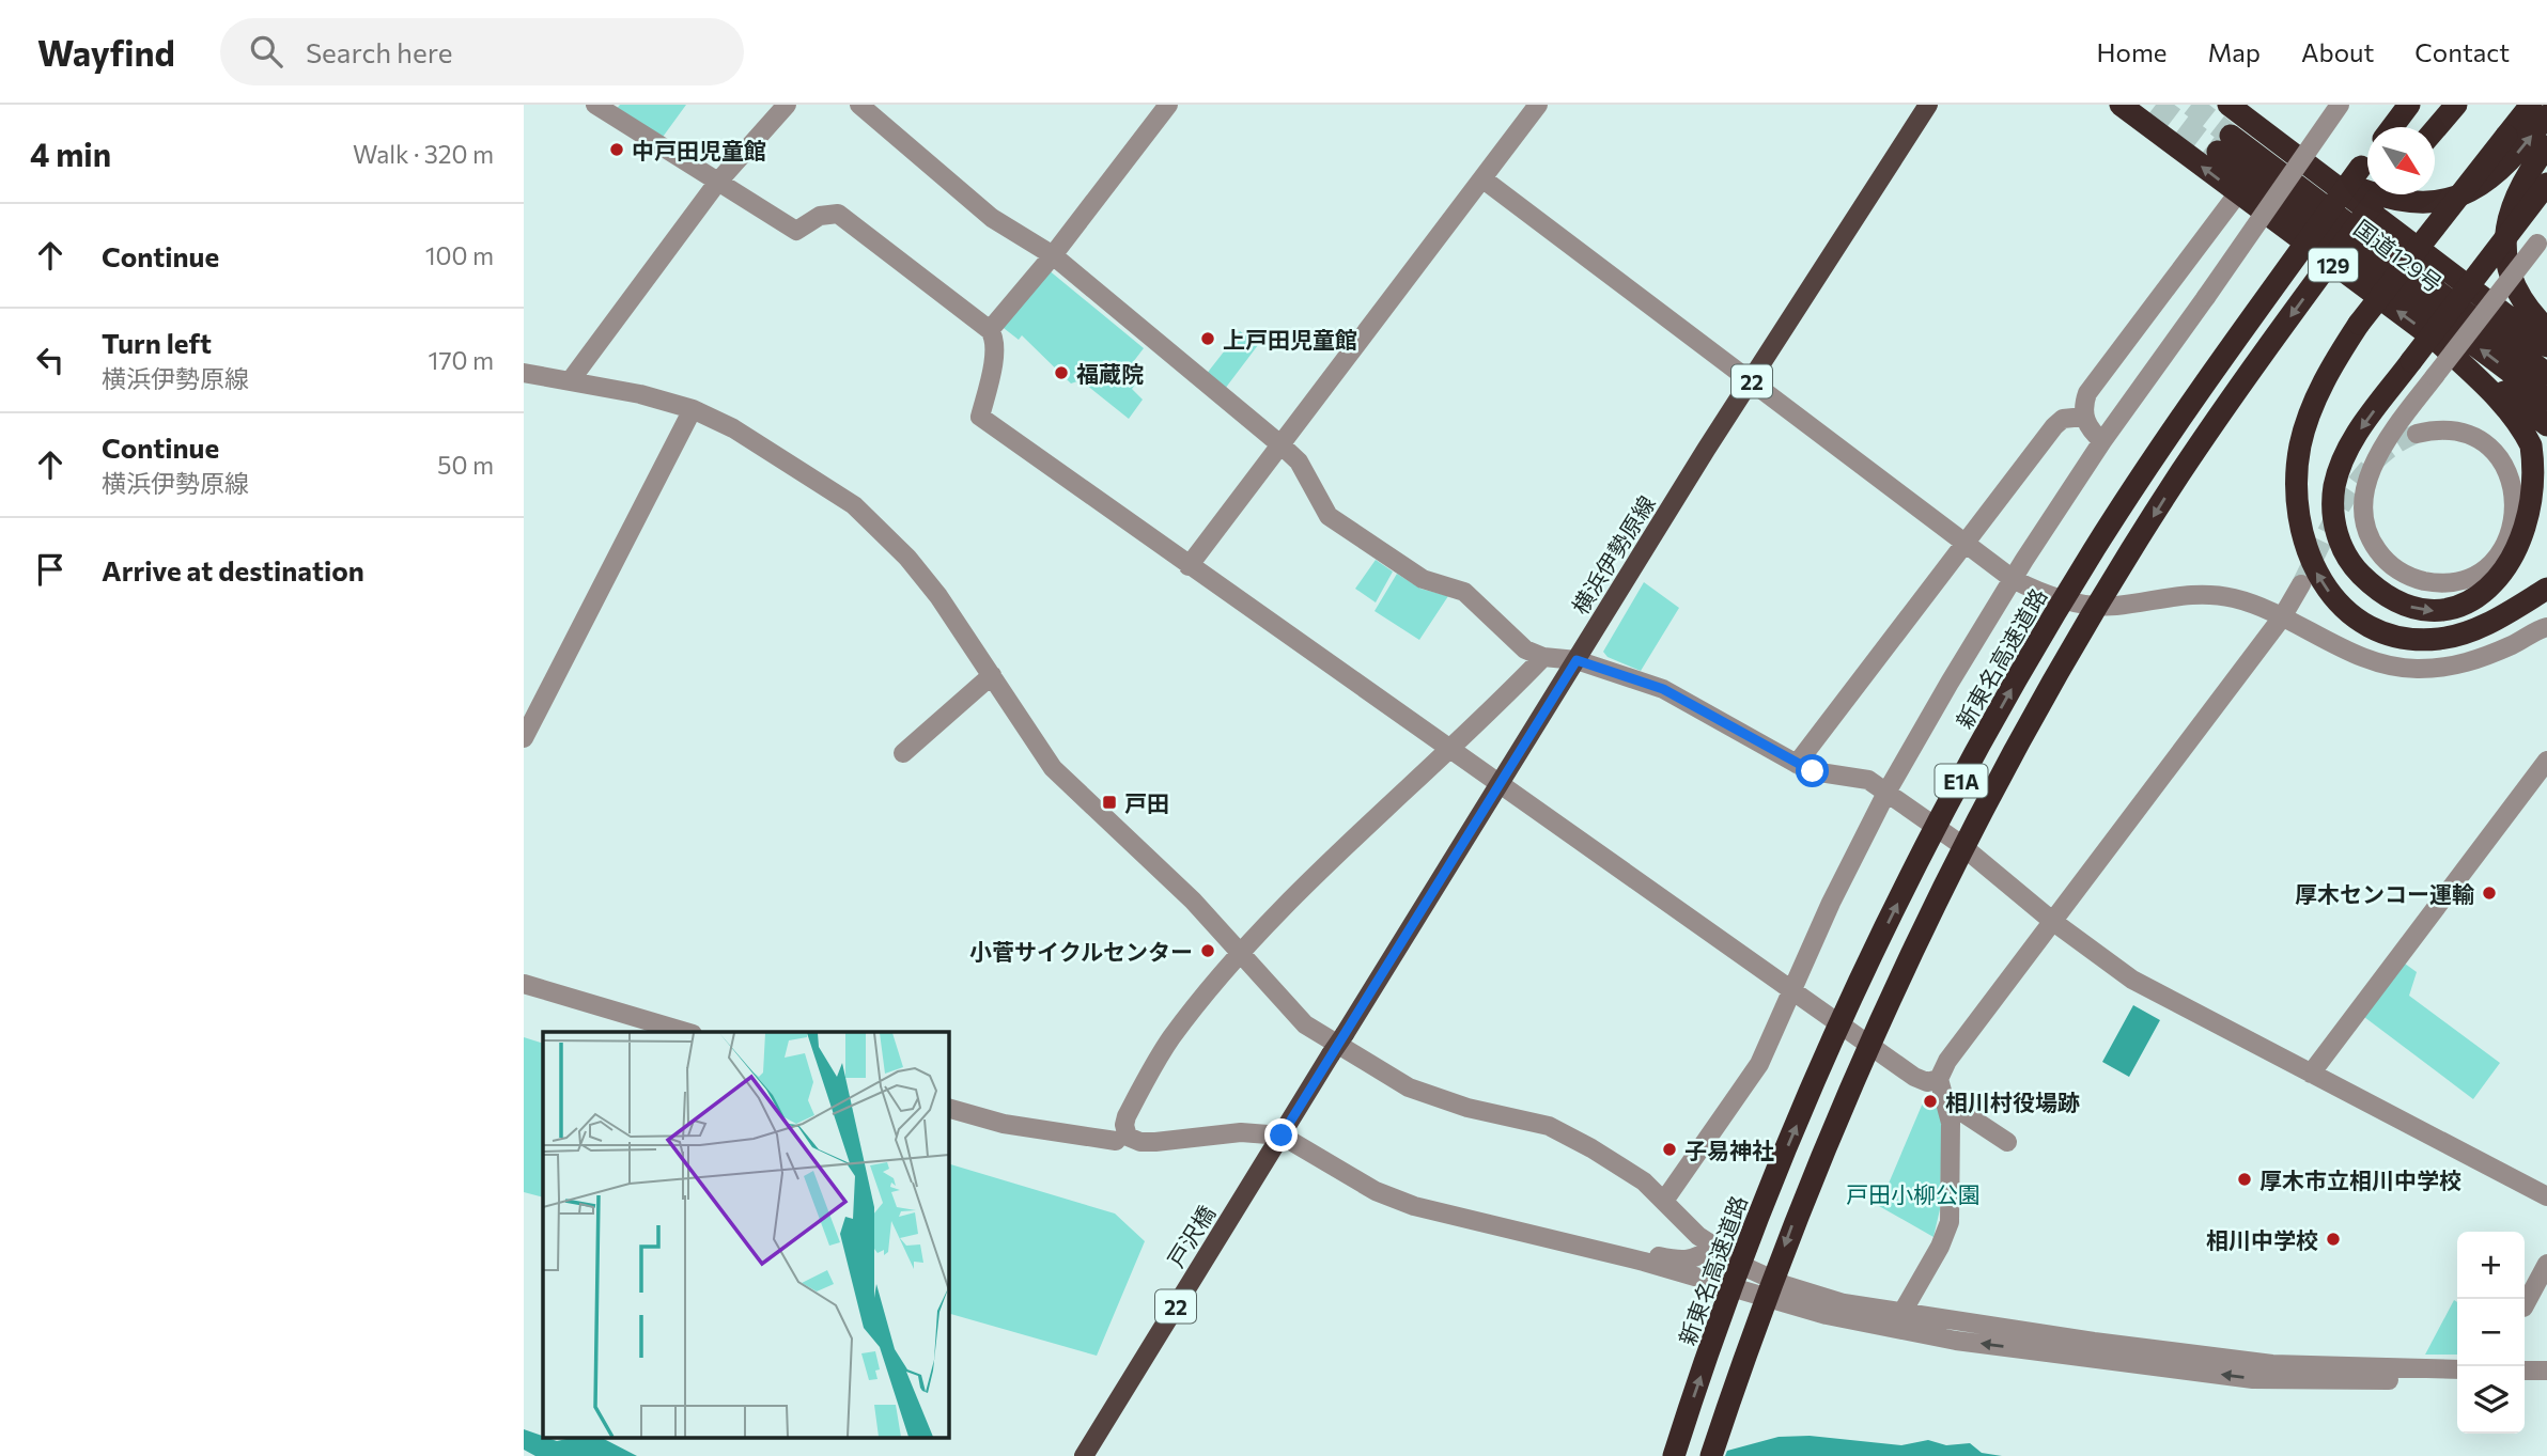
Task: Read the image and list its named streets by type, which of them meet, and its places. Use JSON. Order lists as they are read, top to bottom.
{
  "streets": {
    "highway": [
      "国道129号",
      "129",
      "新東名高速道路",
      "E1A"
    ],
    "main road": ["22", "横浜伊勢原線", "戸沢橋"]
  },
  "crossings": [
    ["横浜伊勢原線", "戸沢橋"]
  ],
  "parks": ["戸田小柳公園"],
  "places": {
    "other": [
      "中戸田児童館",
      "上戸田児童館",
      "福蔵院",
      "厚木センコー運輸",
      "小菅サイクルセンター",
      "相川村役場跡",
      "子易神社",
      "厚木市立相川中学校",
      "相川中学校"
    ],
    "transit": ["戸田"]
  },
  "north": "bottom right",
  "page": {
    "header": "Wayfind",
    "search": "Search here",
    "nav": [
      "Home",
      "Map",
      "About",
      "Contact"
    ],
    "heading": ["4 min", "Walk · 320 m"],
    "list": [
      ["Continue", "100 m"],
      ["Turn left", "横浜伊勢原線", "170 m"],
      ["Continue", "横浜伊勢原線", "50 m"],
      "Arrive at destination"
    ],
    "map_buttons": ["+", "−"]
  }
}
